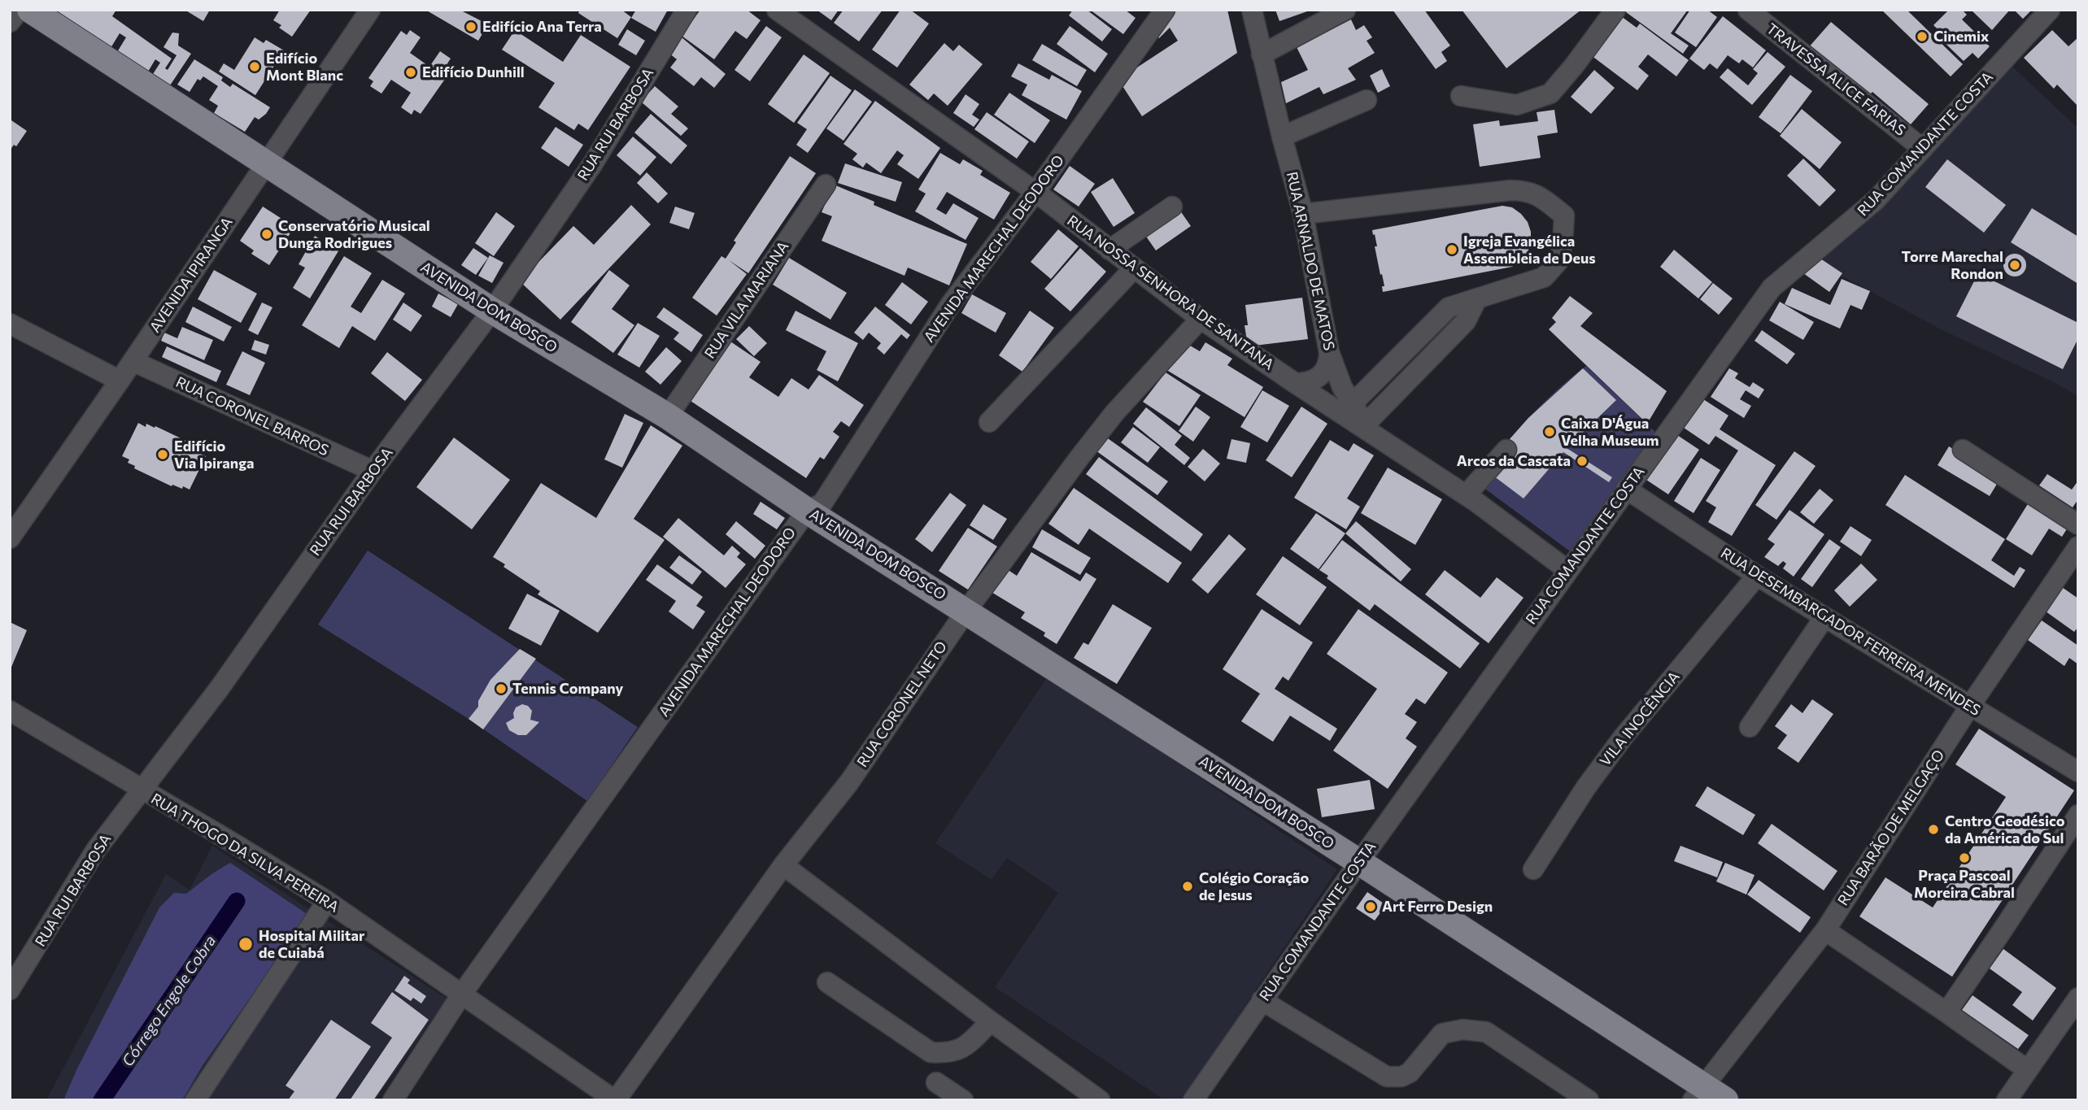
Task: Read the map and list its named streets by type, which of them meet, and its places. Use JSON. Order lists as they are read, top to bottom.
{
  "streets": {
    "main road": ["AVENIDA DOM BOSCO"],
    "street": [
      "TRAVESSA ALICE FARIAS",
      "RUA RUI BARBOSA",
      "RUA COMANDANTE COSTA",
      "AVENIDA MARECHAL DEODORO",
      "RUA ARNALDO DE MATOS",
      "AVENIDA IPIRANGA",
      "RUA NOSSA SENHORA DE SANTANA",
      "RUA VILA MARIANA",
      "RUA CORONEL BARROS",
      "RUA DESEMBARGADOR FERREIRA MENDES",
      "RUA CORONEL NETO",
      "VILA INOCÊNCIA",
      "RUA BARÃO DE MELGAÇO",
      "RUA THOGO DA SILVA PEREIRA"
    ]
  },
  "crossings": [
    ["TRAVESSA ALICE FARIAS", "RUA COMANDANTE COSTA"],
    ["RUA RUI BARBOSA", "AVENIDA DOM BOSCO"],
    ["RUA RUI BARBOSA", "RUA CORONEL BARROS"],
    ["RUA RUI BARBOSA", "RUA THOGO DA SILVA PEREIRA"],
    ["RUA COMANDANTE COSTA", "RUA NOSSA SENHORA DE SANTANA"],
    ["RUA COMANDANTE COSTA", "AVENIDA DOM BOSCO"],
    ["RUA COMANDANTE COSTA", "RUA DESEMBARGADOR FERREIRA MENDES"],
    ["AVENIDA MARECHAL DEODORO", "RUA NOSSA SENHORA DE SANTANA"],
    ["AVENIDA MARECHAL DEODORO", "AVENIDA DOM BOSCO"],
    ["AVENIDA MARECHAL DEODORO", "RUA THOGO DA SILVA PEREIRA"],
    ["RUA ARNALDO DE MATOS", "RUA NOSSA SENHORA DE SANTANA"],
    ["AVENIDA IPIRANGA", "AVENIDA DOM BOSCO"],
    ["AVENIDA IPIRANGA", "RUA CORONEL BARROS"],
    ["RUA NOSSA SENHORA DE SANTANA", "RUA CORONEL NETO"],
    ["RUA VILA MARIANA", "AVENIDA DOM BOSCO"],
    ["AVENIDA DOM BOSCO", "RUA CORONEL NETO"],
    ["AVENIDA DOM BOSCO", "RUA BARÃO DE MELGAÇO"],
    ["RUA DESEMBARGADOR FERREIRA MENDES", "VILA INOCÊNCIA"],
    ["RUA DESEMBARGADOR FERREIRA MENDES", "RUA BARÃO DE MELGAÇO"],
    ["RUA CORONEL NETO", "RUA THOGO DA SILVA PEREIRA"]
  ],
  "water": ["Córrego Engole Cobra"],
  "places": [
    "Edifício Ana Terra",
    "Cinemix",
    "Edifício Mont Blanc",
    "Edifício Dunhill",
    "Conservatório Musical Dunga Rodrigues",
    "Igreja Evangélica Assembleia de Deus",
    "Torre Marechal Rondon",
    "Caixa D'Água Velha Museum",
    "Edifício Via Ipiranga",
    "Arcos da Cascata",
    "Tennis Company",
    "Centro Geodésico da América do Sul",
    "Praça Pascoal Moreira Cabral",
    "Colégio Coração de Jesus",
    "Art Ferro Design",
    "Hospital Militar de Cuiabá"
  ]
}
